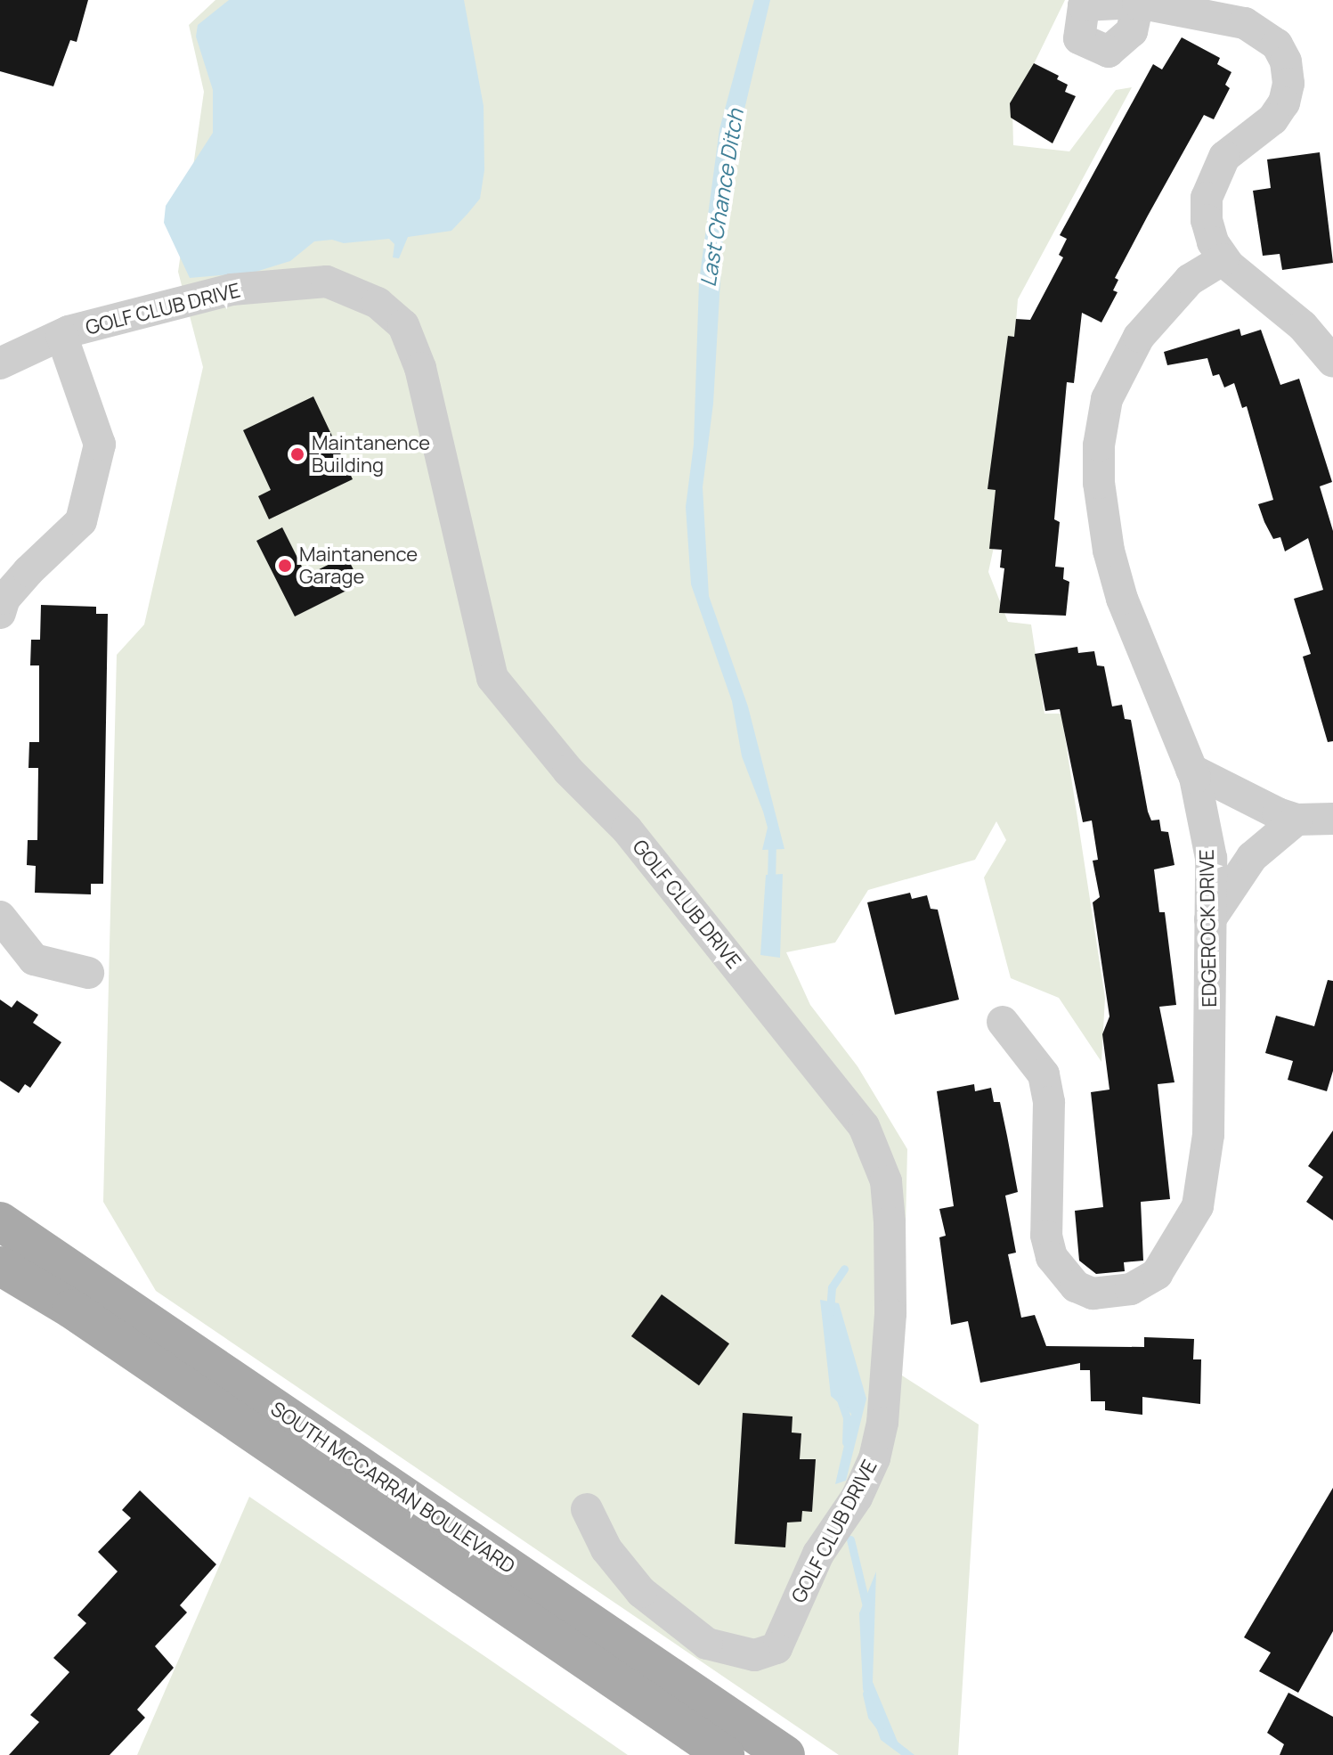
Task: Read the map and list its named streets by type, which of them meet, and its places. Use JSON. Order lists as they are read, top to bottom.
{
  "streets": {
    "main road": ["SOUTH MCCARRAN BOULEVARD"],
    "street": ["GOLF CLUB DRIVE", "EDGEROCK DRIVE"]
  },
  "water": ["Last Chance Ditch"],
  "places": ["Maintanence Building", "Maintanence Garage"]
}
